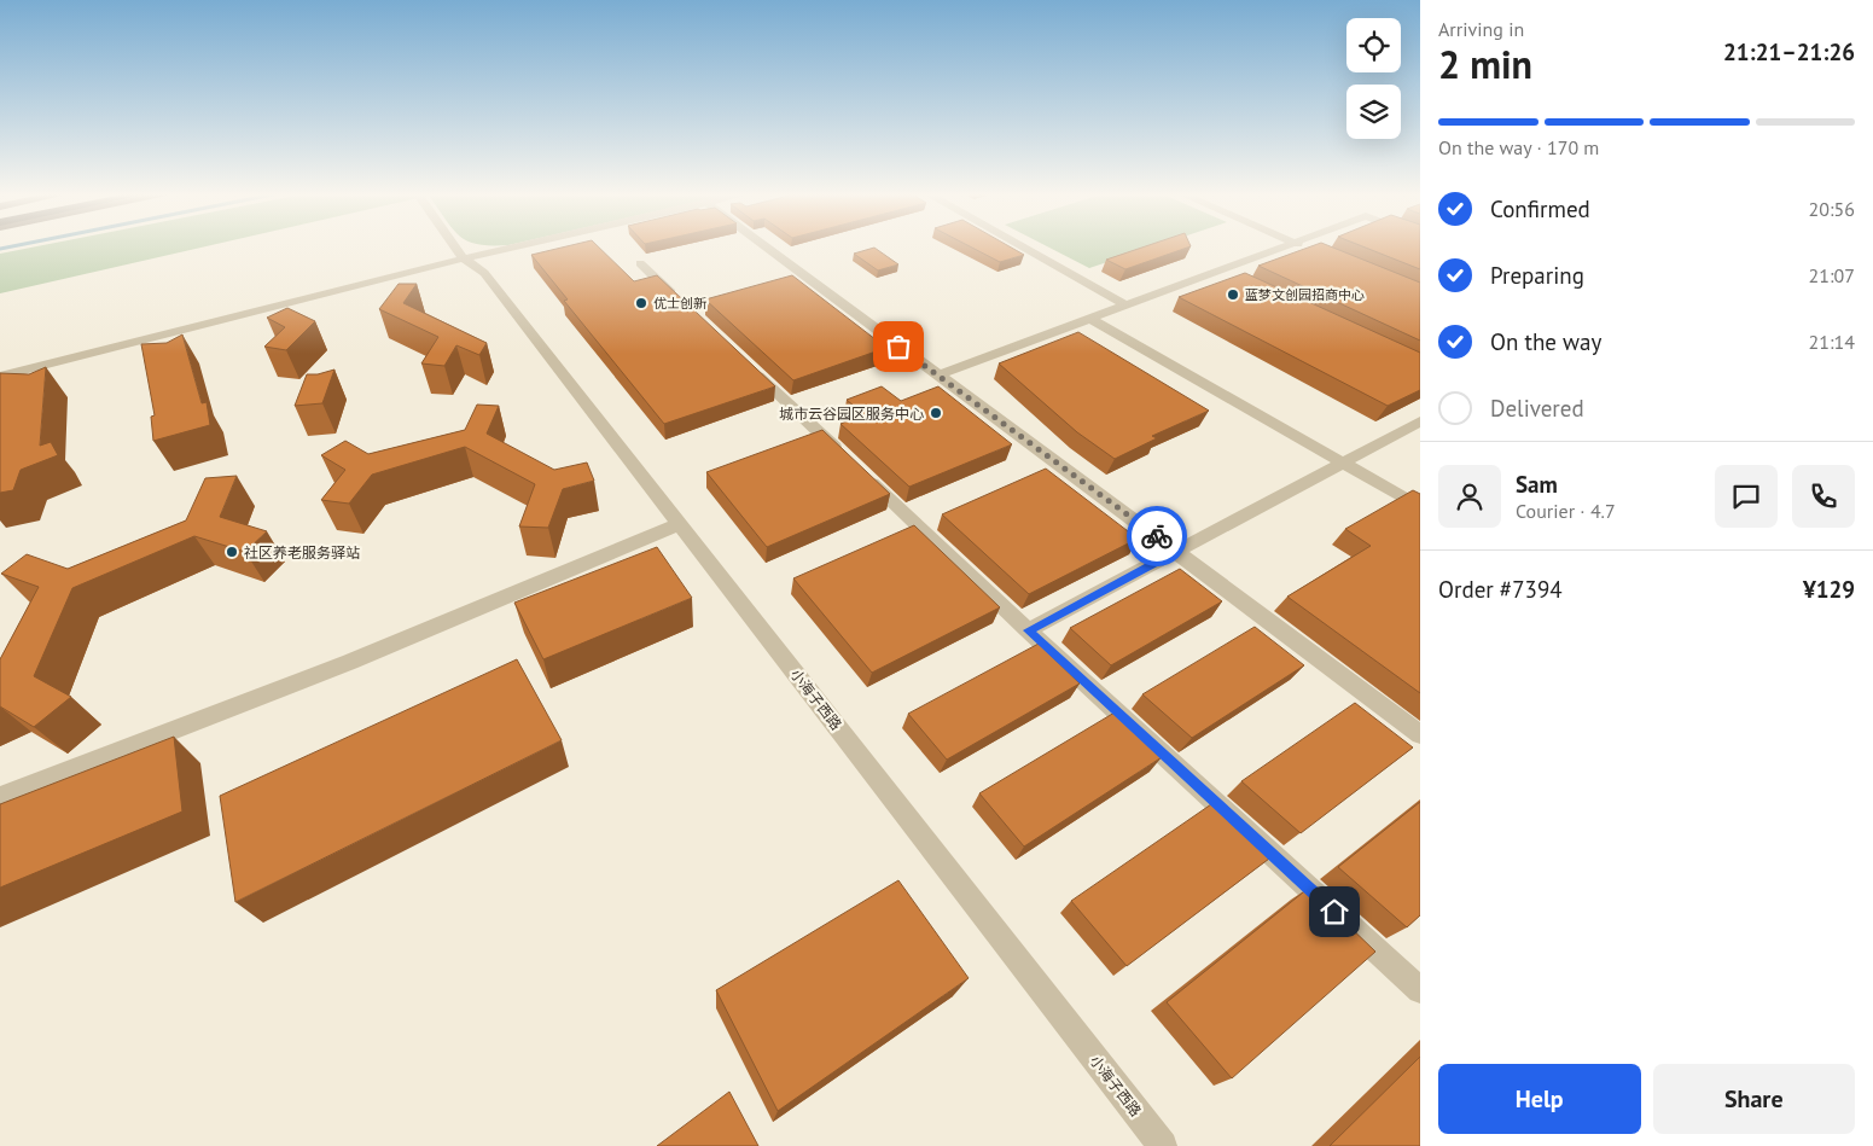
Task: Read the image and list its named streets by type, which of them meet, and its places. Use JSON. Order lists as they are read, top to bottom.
{
  "streets": {
    "street": ["小海子西路"]
  },
  "places": [
    "蓝梦文创园招商中心",
    "优士创新",
    "城市云谷园区服务中心",
    "社区养老服务驿站"
  ],
  "page": {
    "heading": ["2 min", "Arriving in", "21:21–21:26"],
    "panel": [
      "Sam",
      "Courier · 4.7",
      "Order #7394",
      "¥129"
    ],
    "bar": "On the way · 170 m",
    "list": [
      ["Confirmed", "20:56"],
      ["Preparing", "21:07"],
      ["On the way", "21:14"],
      "Delivered"
    ],
    "buttons": ["Help", "Share"]
  }
}
